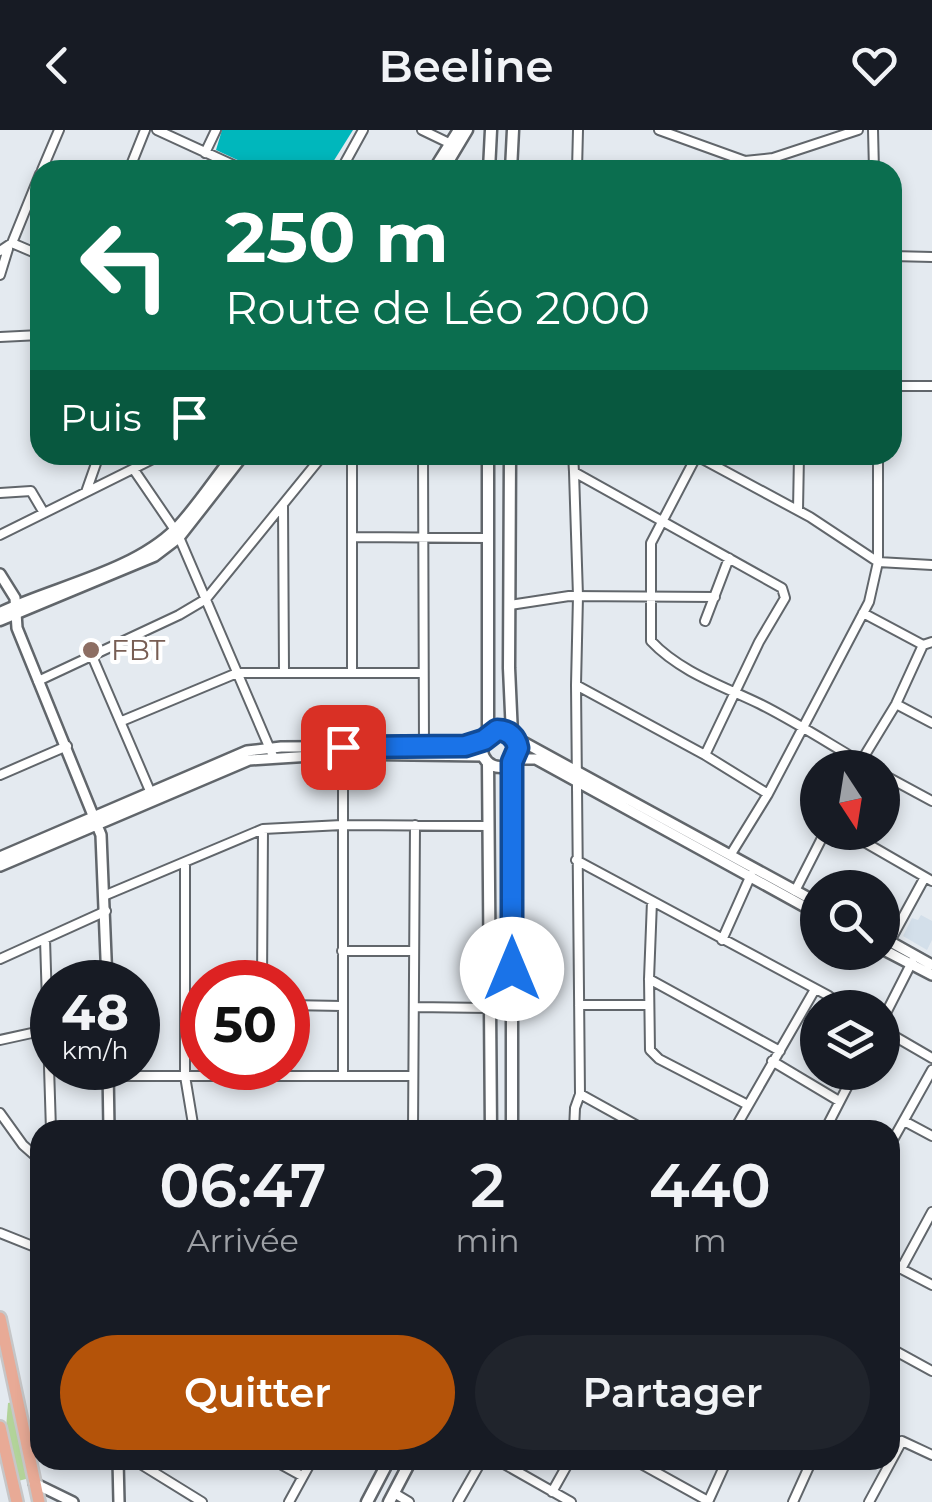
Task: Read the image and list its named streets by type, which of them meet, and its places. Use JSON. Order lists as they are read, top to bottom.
{
  "places": ["FBT"],
  "north": "bottom",
  "page": {
    "header": "Beeline",
    "turn": ["250 m", "Route de Léo 2000"],
    "then": "Puis",
    "speed": "48 km/h",
    "limit": "50",
    "eta": [
      "06:47",
      "Arrivée",
      "2",
      "min",
      "440",
      "m"
    ],
    "buttons": ["Quitter", "Partager"]
  }
}
